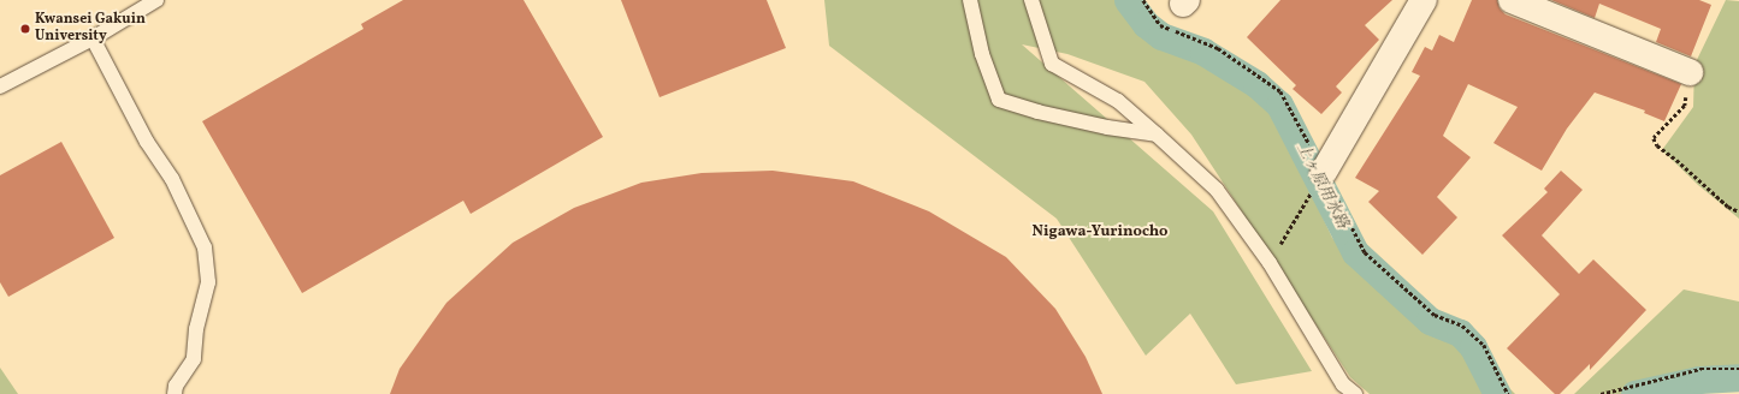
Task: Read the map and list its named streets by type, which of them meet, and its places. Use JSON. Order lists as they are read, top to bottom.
{
  "districts": ["Nigawa-Yurinocho"],
  "water": ["上ヶ原用水路"],
  "places": ["Kwansei Gakuin University"]
}
